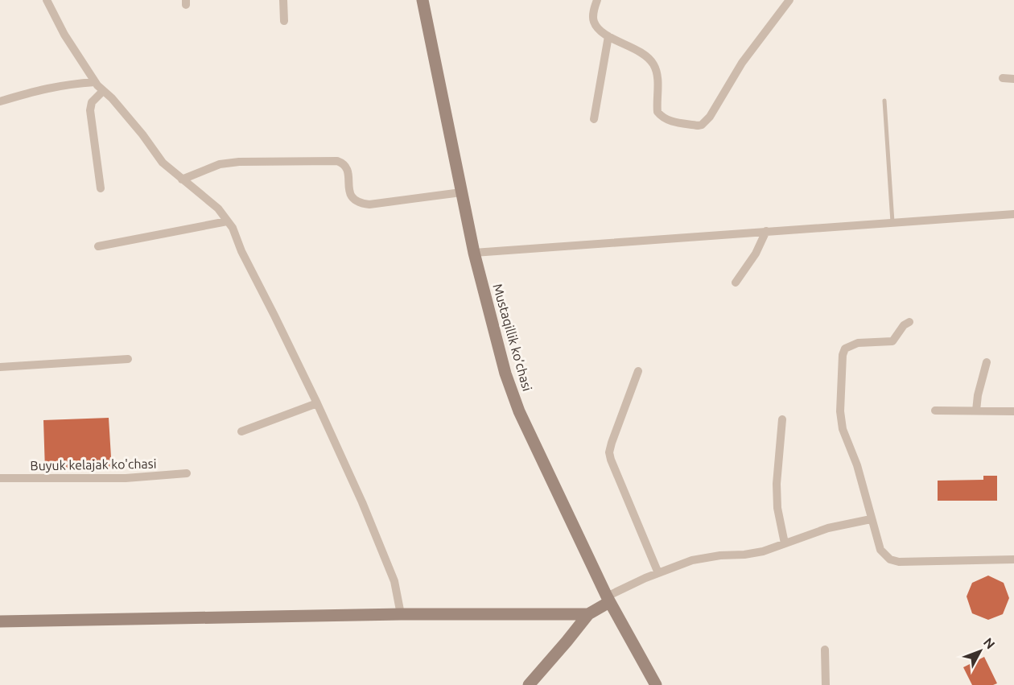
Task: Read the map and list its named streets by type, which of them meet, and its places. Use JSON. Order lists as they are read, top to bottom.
{
  "streets": {
    "main road": ["Mustaqillik ko’chasi"],
    "street": ["Buyuk kelajak ko'chasi"]
  },
  "north": "top right"
}
